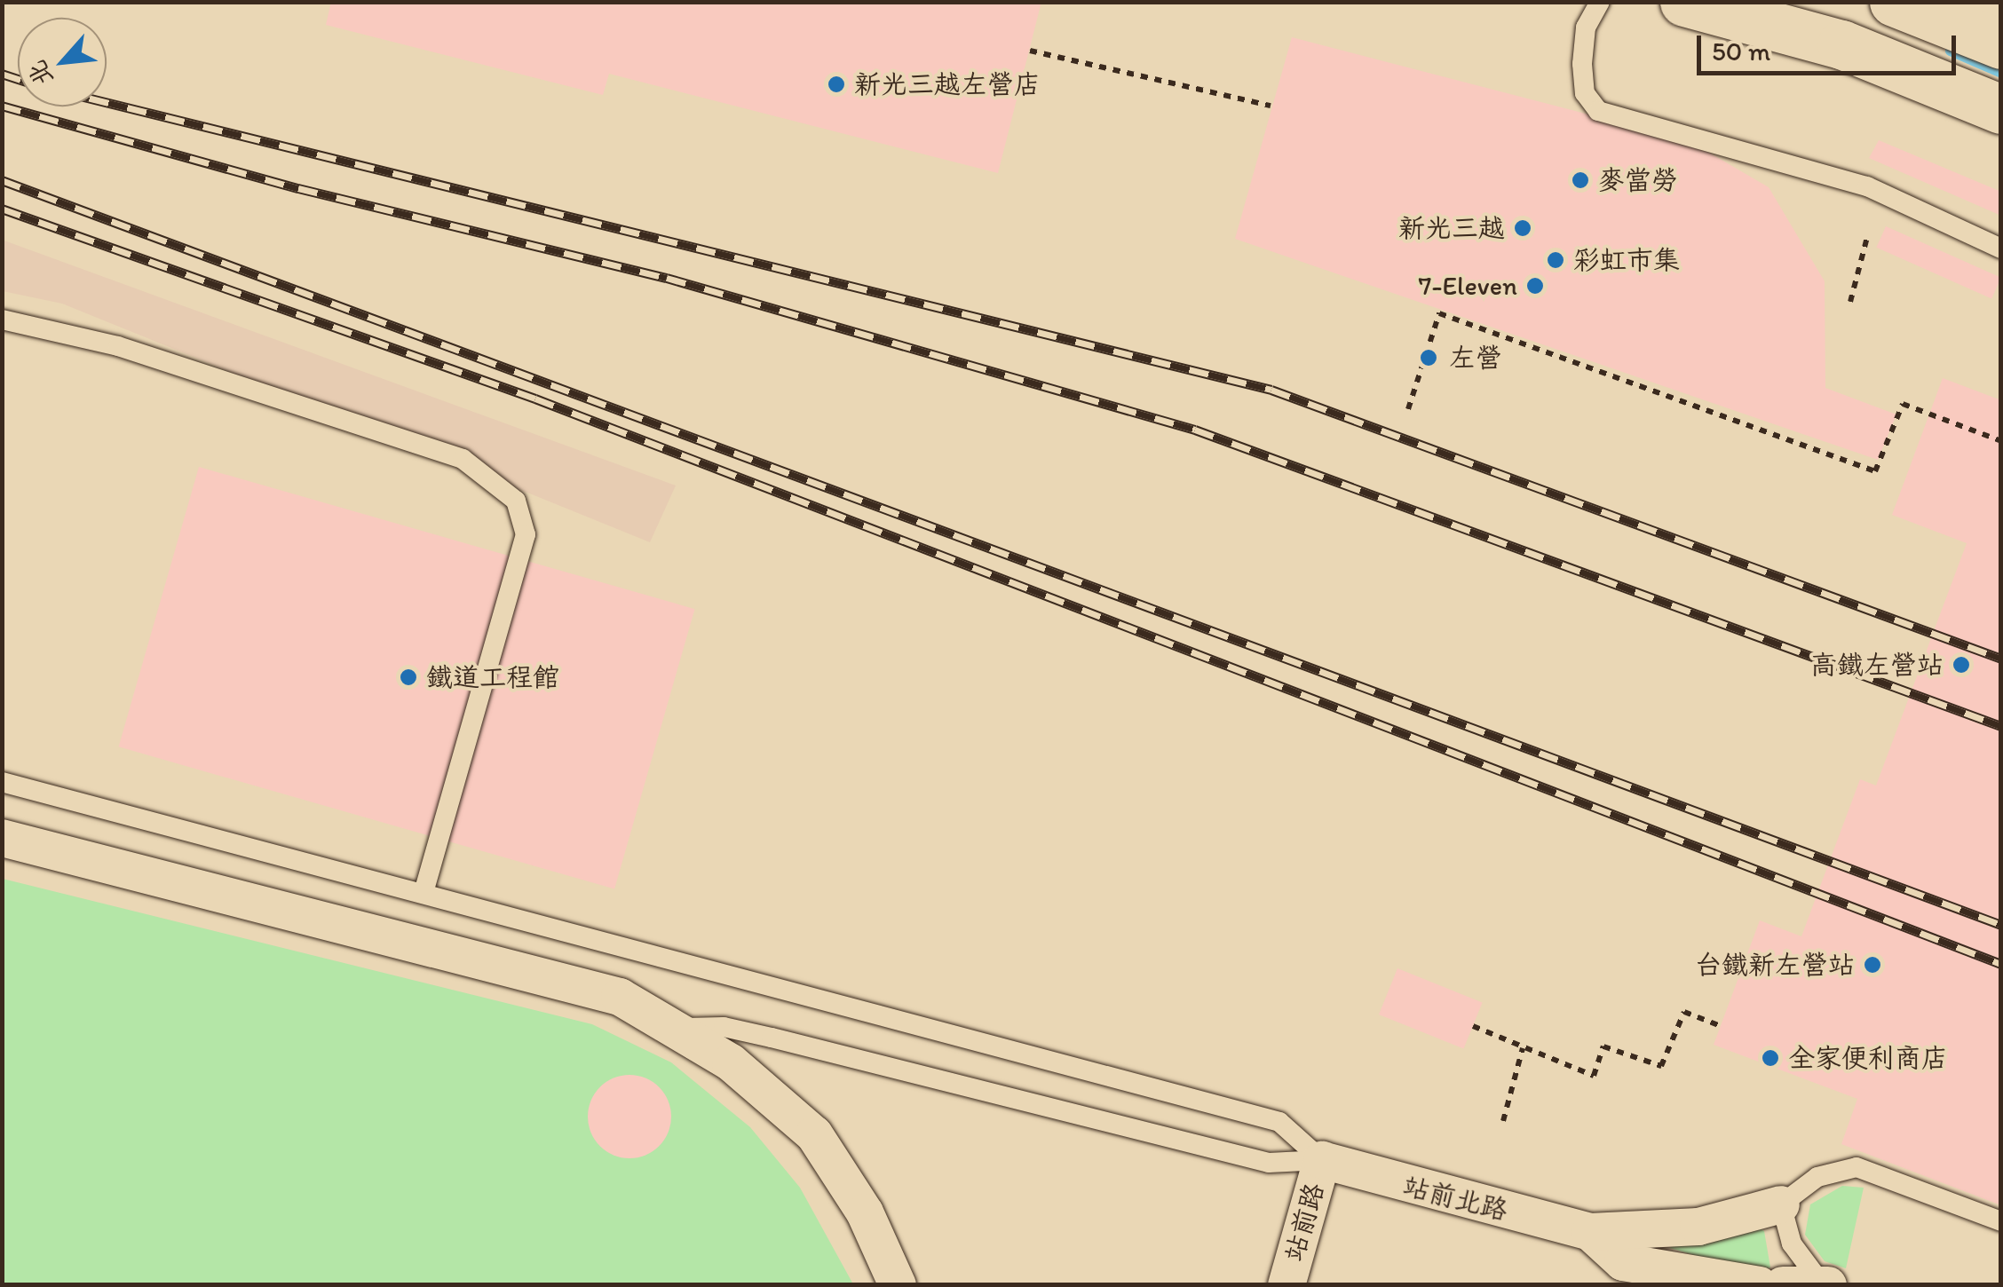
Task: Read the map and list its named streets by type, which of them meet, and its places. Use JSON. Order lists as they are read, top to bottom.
{
  "streets": {
    "street": ["站前北路", "站前路"]
  },
  "crossings": [
    ["站前北路", "站前路"]
  ],
  "places": [
    "新光三越左營店",
    "麥當勞",
    "新光三越",
    "彩虹市集",
    "7-Eleven",
    "左營",
    "高鐵左營站",
    "鐵道工程館",
    "台鐵新左營站",
    "全家便利商店"
  ],
  "scale_bar": "50 m",
  "north": "bottom left"
}
